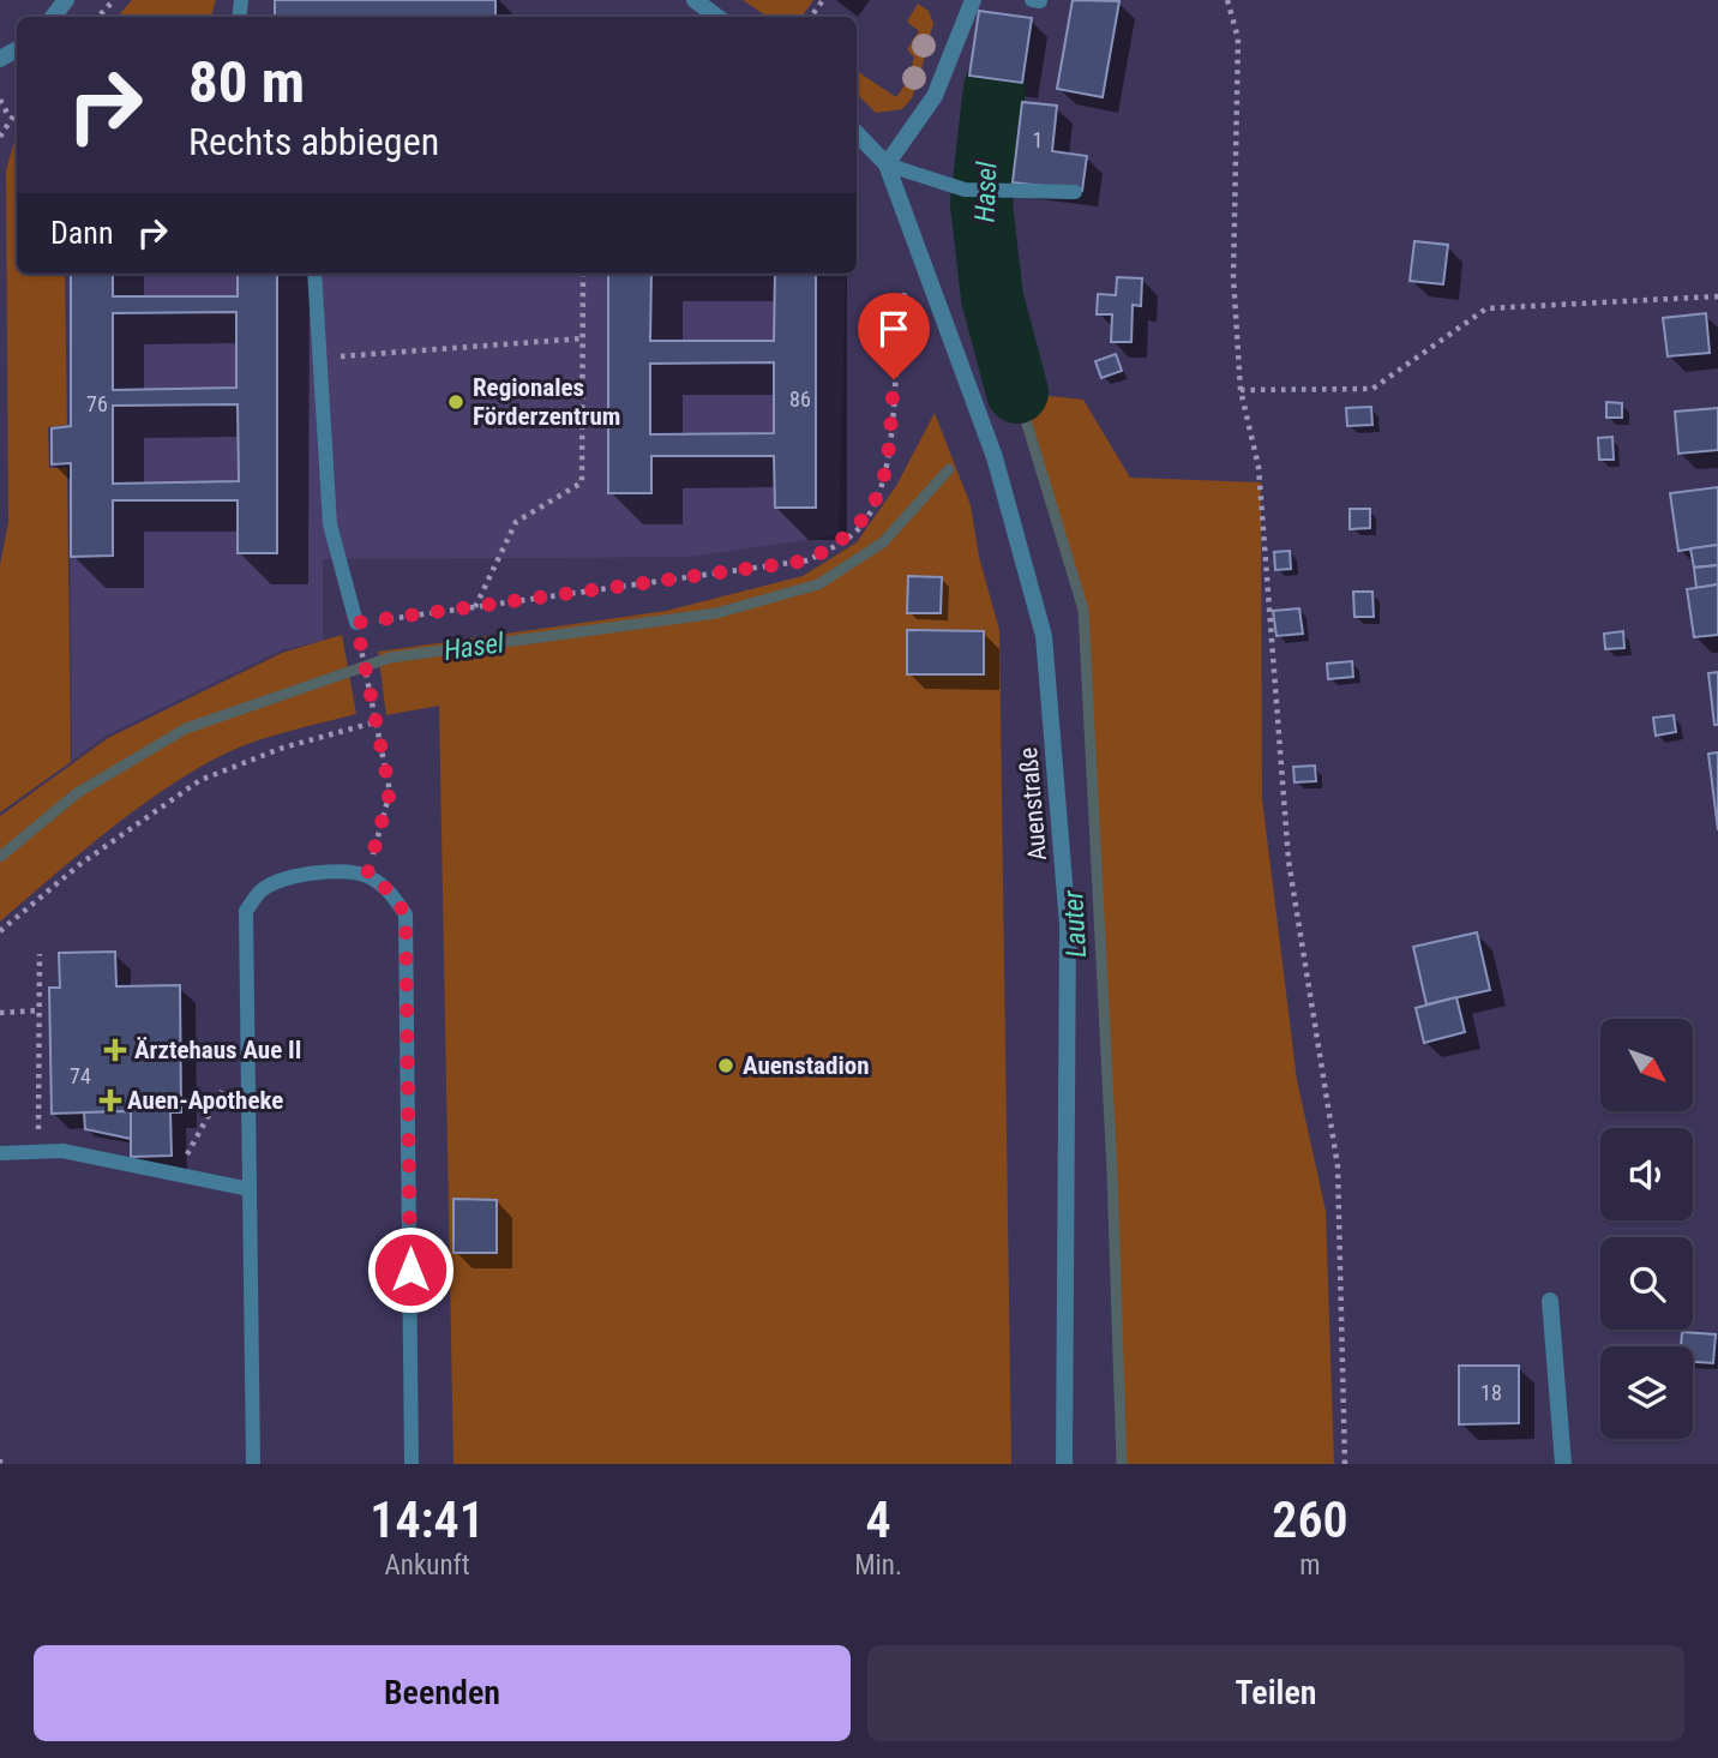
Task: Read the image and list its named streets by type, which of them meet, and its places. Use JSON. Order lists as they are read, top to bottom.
{
  "streets": {
    "street": ["Auenstraße"]
  },
  "water": ["Hasel", "Lauter"],
  "places": {
    "other": ["Regionales Förderzentrum", "Auenstadion"],
    "health": ["Ärztehaus Aue II", "Auen-Apotheke"]
  },
  "house_numbers": [
    "1",
    "86",
    "76",
    "74",
    "18"
  ],
  "north": "bottom right",
  "page": {
    "turn": ["80 m", "Rechts abbiegen"],
    "then": "Dann",
    "eta": [
      "14:41",
      "Ankunft",
      "4",
      "Min.",
      "260",
      "m"
    ],
    "buttons": ["Beenden", "Teilen"]
  }
}
